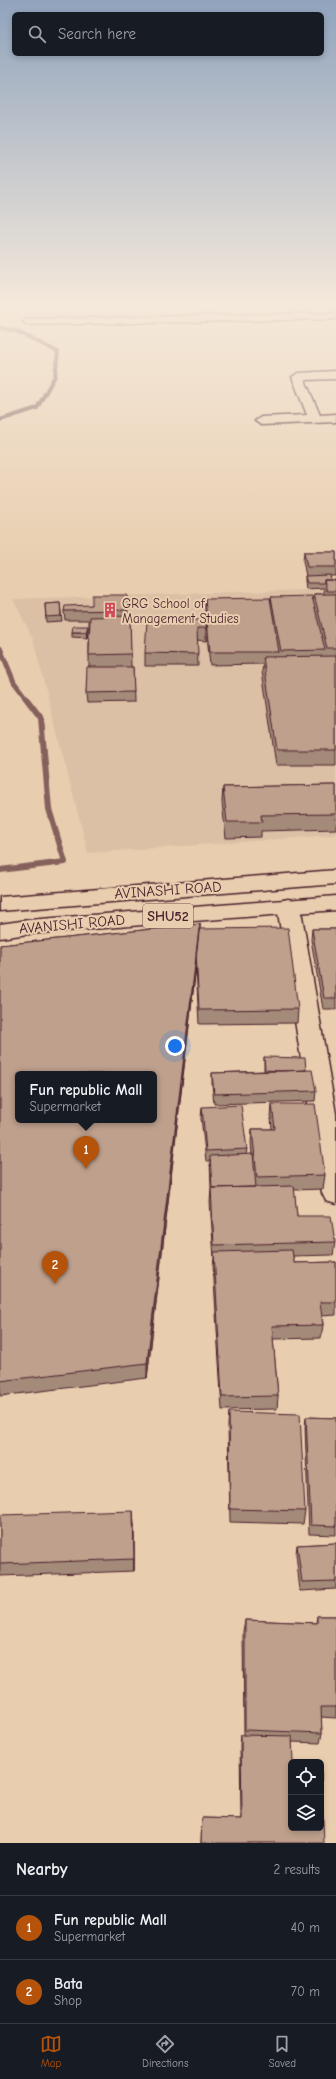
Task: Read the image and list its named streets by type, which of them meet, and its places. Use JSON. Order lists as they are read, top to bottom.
{
  "streets": {
    "street": ["AVINASHI ROAD", "SHU52", "AVANISHI ROAD"]
  },
  "places": {
    "building": ["GRG School of Management Studies"]
  },
  "page": {
    "search": "Search here",
    "popup": ["Fun republic Mall", "Supermarket"],
    "pins": ["1", "2"],
    "heading": ["Nearby", "2 results"],
    "list": [
      {
        "mark": "1",
        "name": "Fun republic Mall",
        "note": "Supermarket",
        "value": "40 m"
      },
      {
        "mark": "2",
        "name": "Bata",
        "note": "Shop",
        "value": "70 m"
      }
    ],
    "nav": ["Map", "Directions", "Saved"]
  }
}
